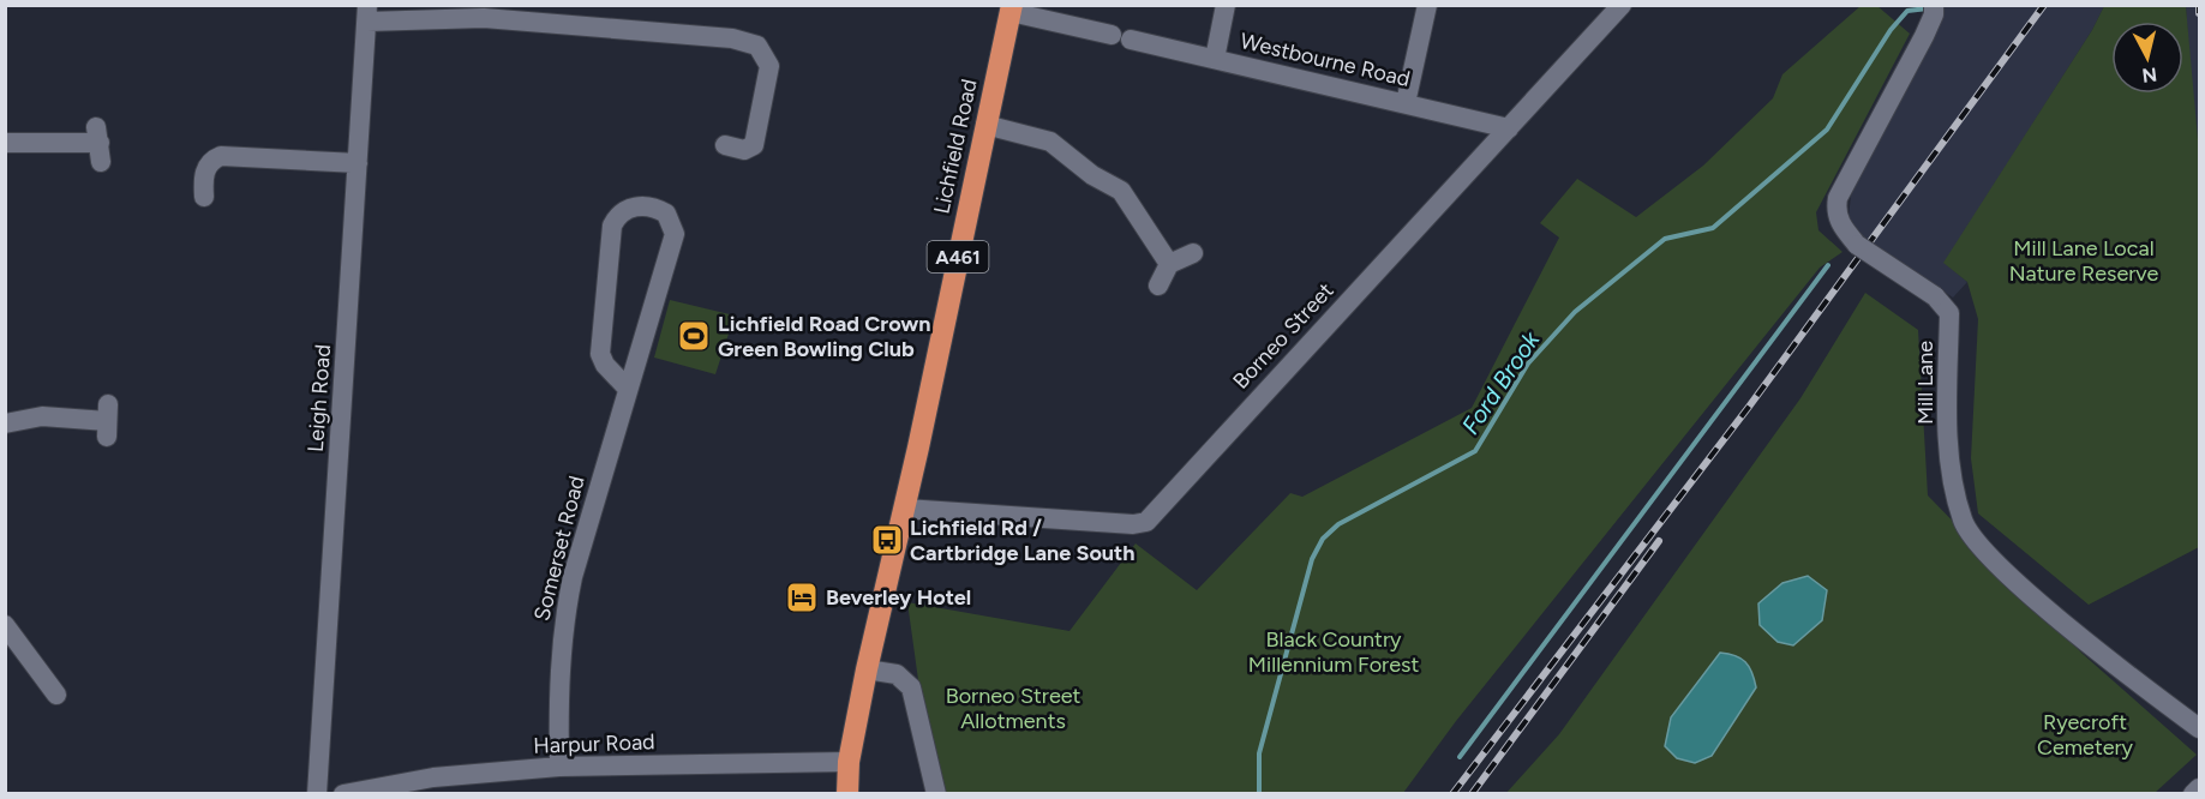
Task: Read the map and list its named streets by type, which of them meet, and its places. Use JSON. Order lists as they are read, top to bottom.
{
  "streets": {
    "highway": ["Lichfield Road", "A461"],
    "street": [
      "Westbourne Road",
      "Borneo Street",
      "Mill Lane",
      "Leigh Road",
      "Somerset Road",
      "Harpur Road"
    ]
  },
  "crossings": [
    ["Westbourne Road", "Lichfield Road"],
    ["Westbourne Road", "Borneo Street"],
    ["Lichfield Road", "Borneo Street"],
    ["Lichfield Road", "Harpur Road"],
    ["Somerset Road", "Harpur Road"]
  ],
  "water": ["Ford Brook"],
  "parks": [
    "Mill Lane Local Nature Reserve",
    "Black Country Millennium Forest",
    "Borneo Street Allotments",
    "Ryecroft Cemetery"
  ],
  "places": {
    "sports": ["Lichfield Road Crown Green Bowling Club"],
    "bus stop": ["Lichfield Rd / Cartbridge Lane South"],
    "hotel": ["Beverley Hotel"]
  },
  "north": "bottom"
}
